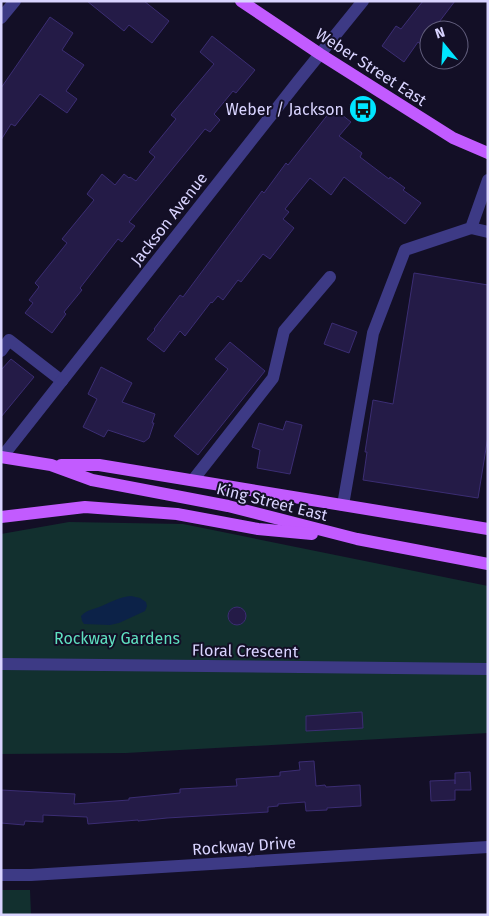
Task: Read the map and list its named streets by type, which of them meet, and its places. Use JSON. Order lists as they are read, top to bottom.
{
  "streets": {
    "main road": ["Weber Street East", "King Street East"],
    "street": ["Jackson Avenue", "Floral Crescent", "Rockway Drive"]
  },
  "crossings": [
    ["Weber Street East", "Jackson Avenue"],
    ["Jackson Avenue", "King Street East"]
  ],
  "parks": ["Rockway Gardens"],
  "places": {
    "bus stop": ["Weber / Jackson"]
  },
  "north": "top"
}
